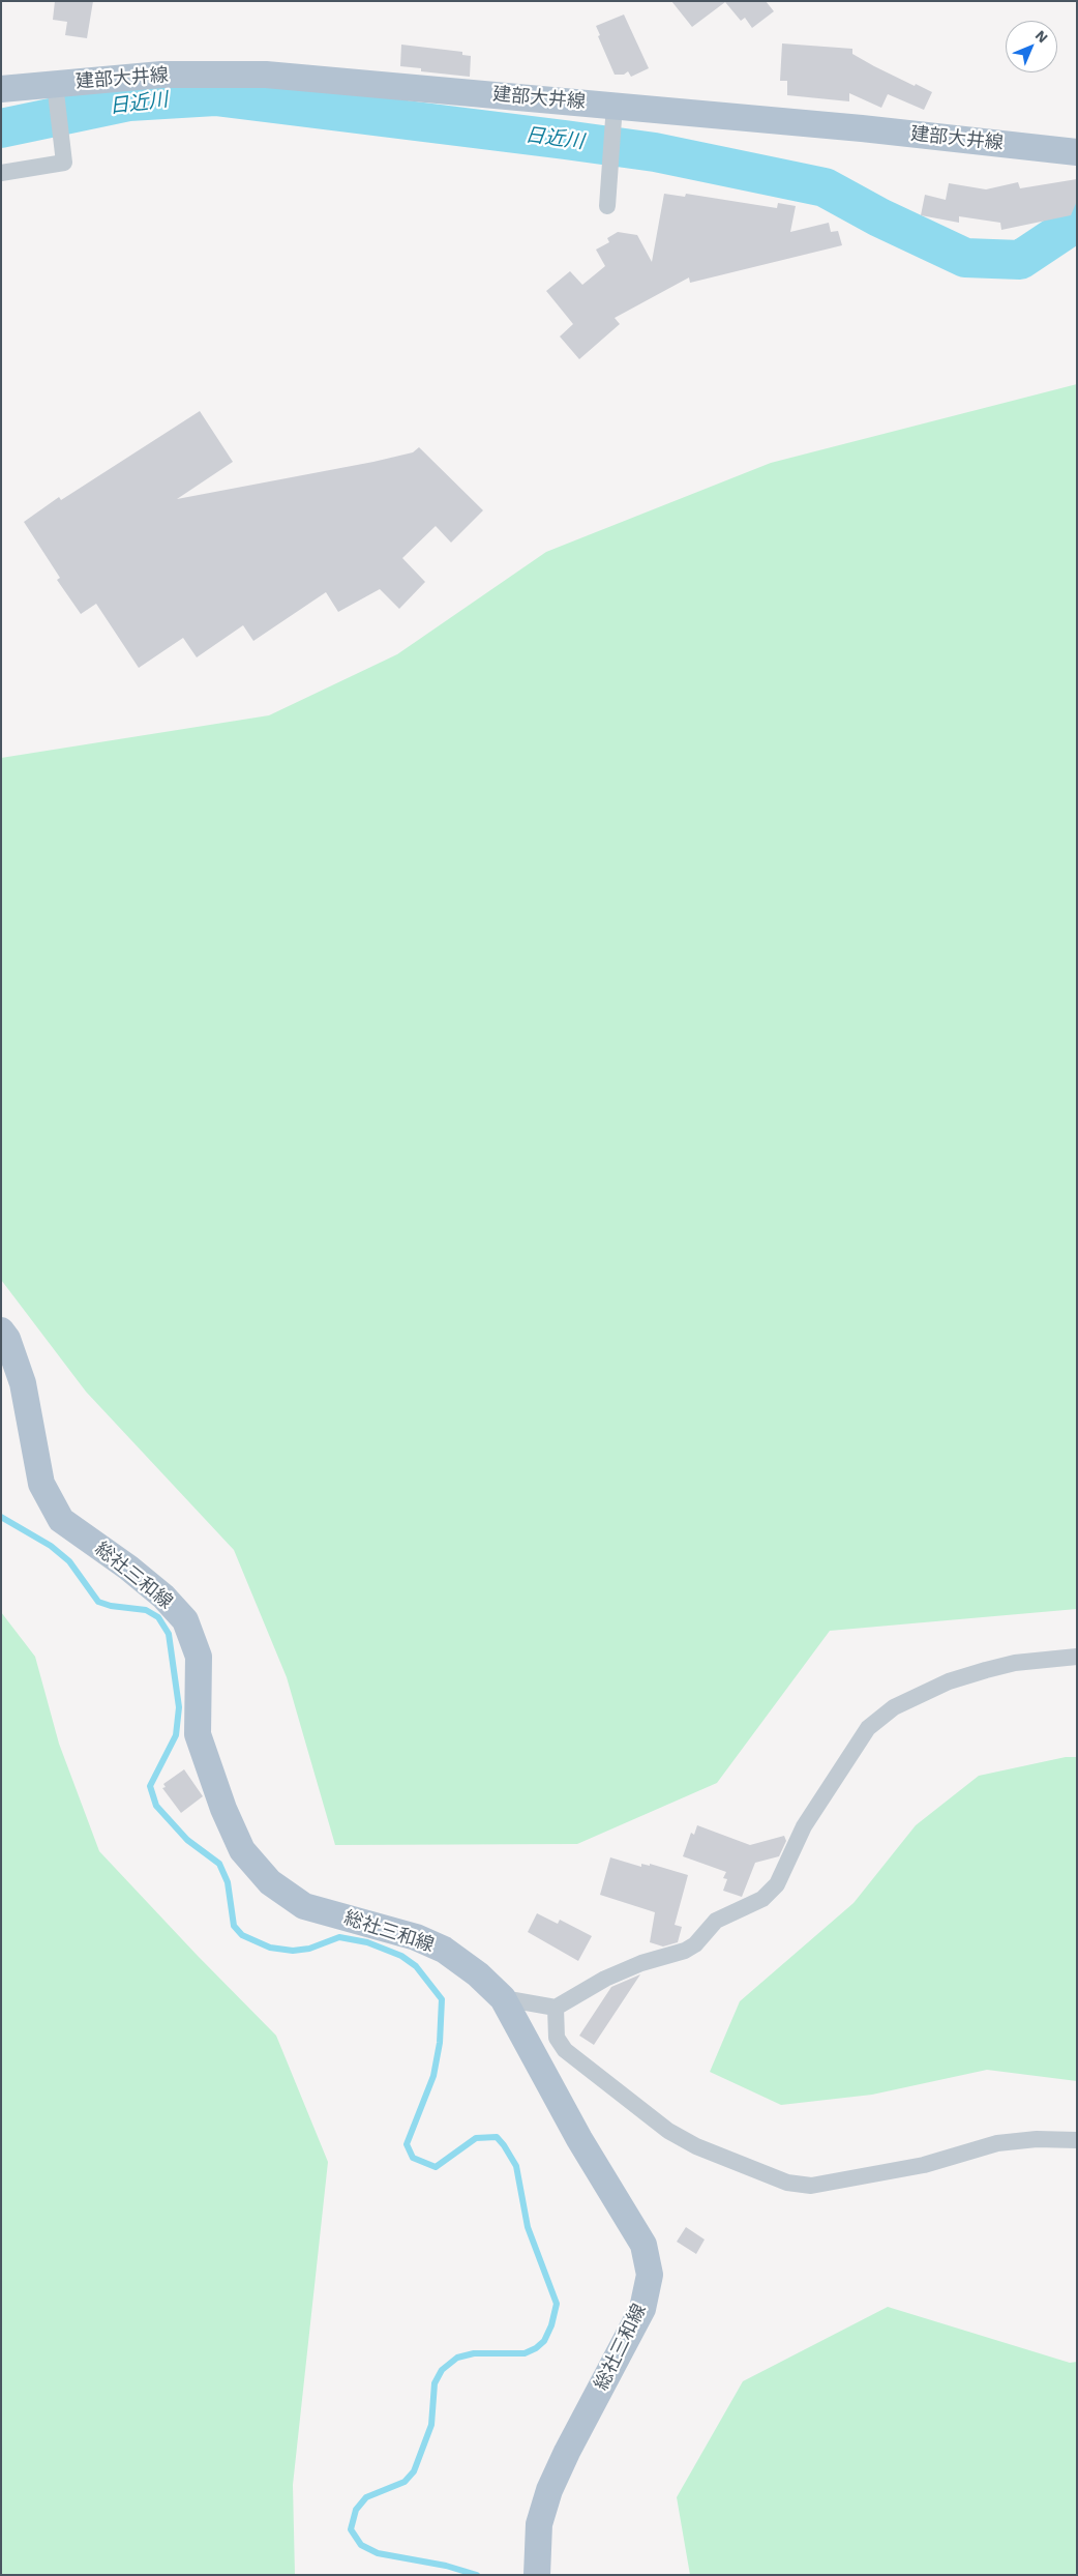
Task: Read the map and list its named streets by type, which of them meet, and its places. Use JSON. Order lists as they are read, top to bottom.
{
  "streets": {
    "main road": ["建部大井線", "総社三和線"]
  },
  "water": ["日近川"],
  "north": "top right"
}
